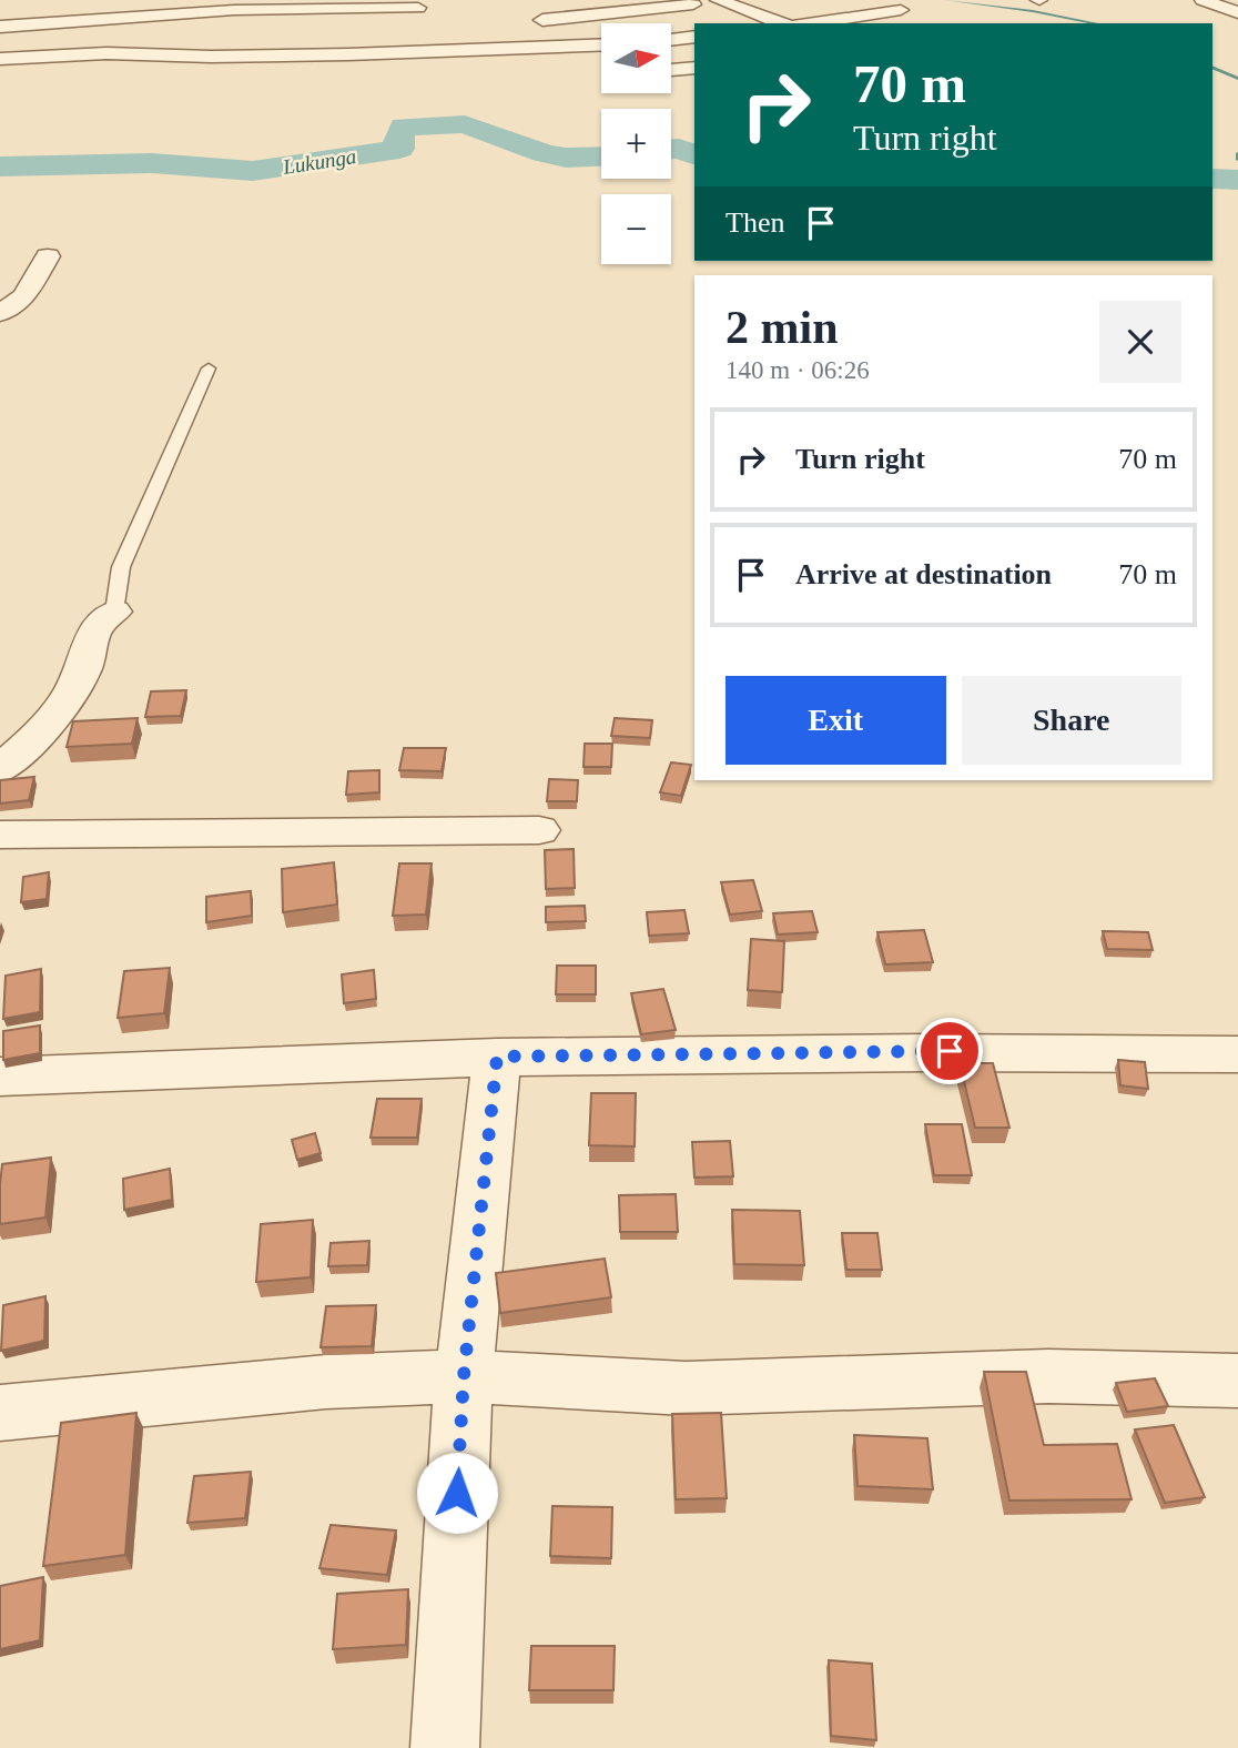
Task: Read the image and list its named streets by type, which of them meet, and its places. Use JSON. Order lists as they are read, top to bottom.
{
  "water": ["Lukunga"],
  "north": "right",
  "page": {
    "map_buttons": ["+", "−"],
    "turn": ["70 m", "Turn right"],
    "then": "Then",
    "heading": ["2 min", "140 m · 06:26"],
    "list": [
      {
        "name": "Turn right",
        "value": "70 m"
      },
      {
        "name": "Arrive at destination",
        "value": "70 m"
      }
    ],
    "buttons": ["Exit", "Share"]
  }
}
